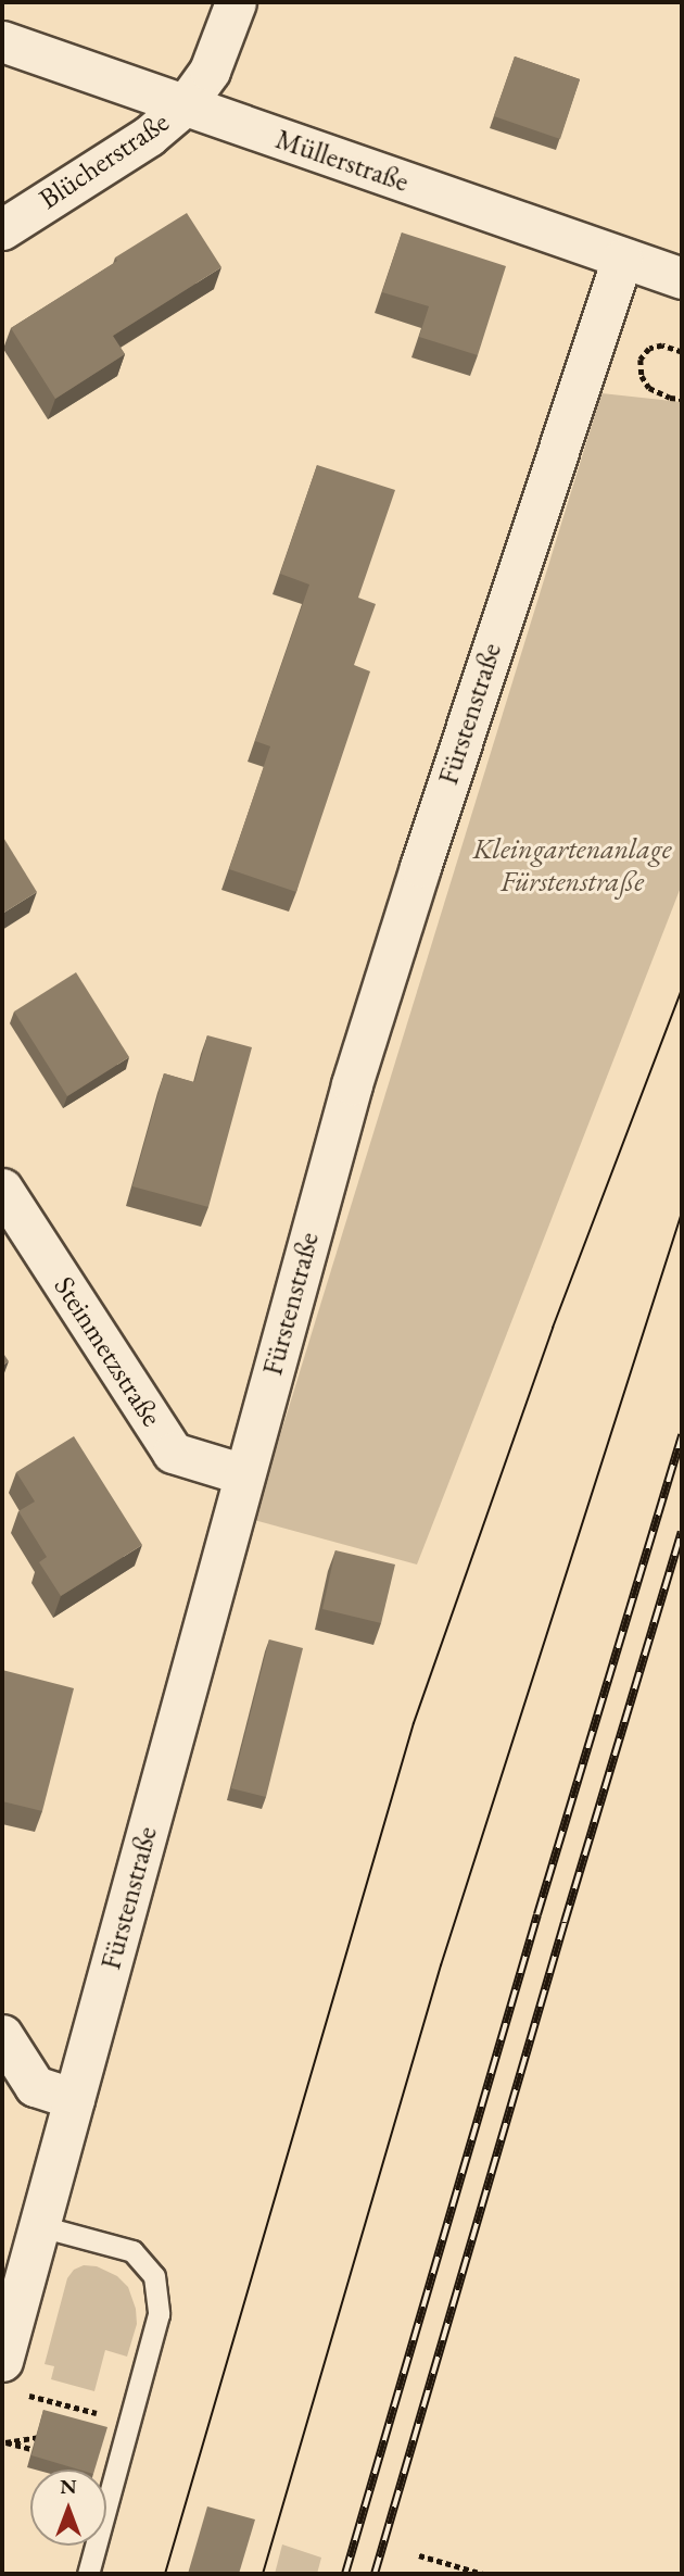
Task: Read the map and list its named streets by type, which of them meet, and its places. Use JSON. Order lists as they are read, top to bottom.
{
  "streets": {
    "street": [
      "Blücherstraße",
      "Müllerstraße",
      "Fürstenstraße",
      "Steinmetzstraße"
    ]
  },
  "crossings": [
    ["Blücherstraße", "Müllerstraße"],
    ["Müllerstraße", "Fürstenstraße"],
    ["Fürstenstraße", "Steinmetzstraße"]
  ],
  "parks": ["Kleingartenanlage Fürstenstraße"],
  "north": "top"
}
